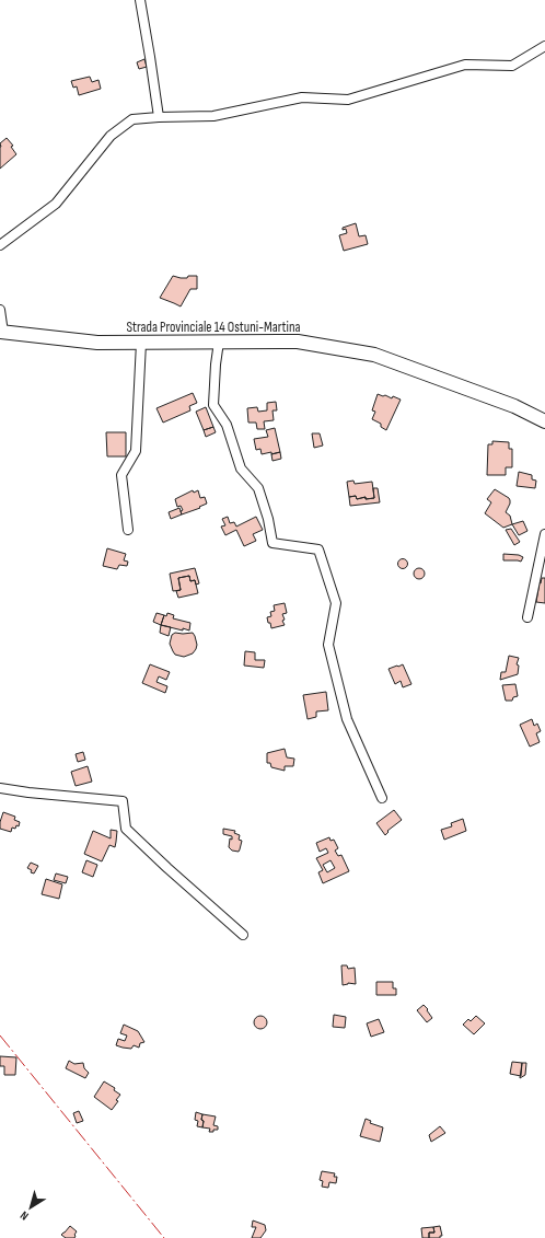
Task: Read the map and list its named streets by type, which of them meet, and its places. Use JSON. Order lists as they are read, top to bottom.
{
  "streets": {
    "main road": ["Strada Provinciale 14 Ostuni-Martina"]
  },
  "north": "bottom left"
}
